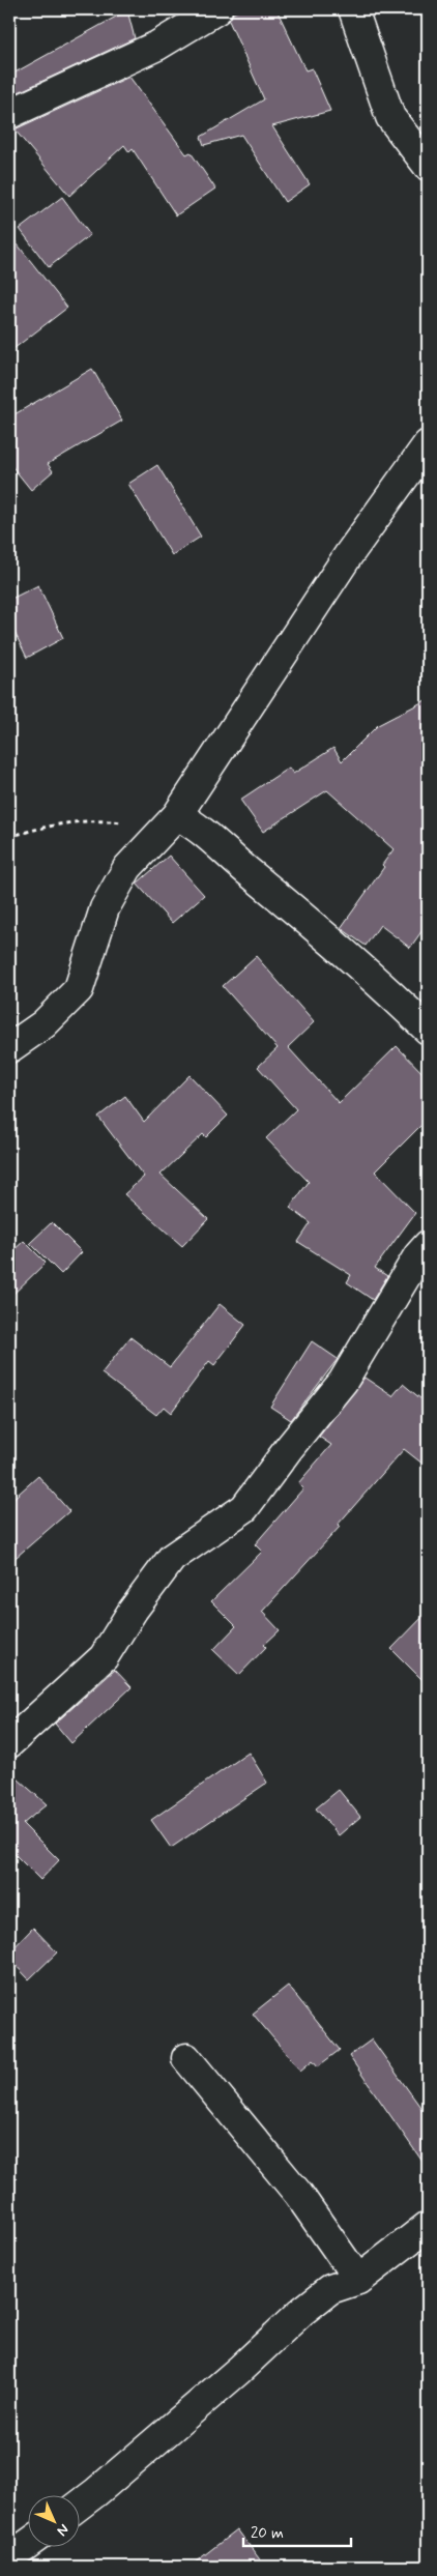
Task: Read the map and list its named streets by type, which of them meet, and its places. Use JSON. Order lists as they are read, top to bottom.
{
  "scale_bar": "20 m",
  "north": "bottom right"
}
